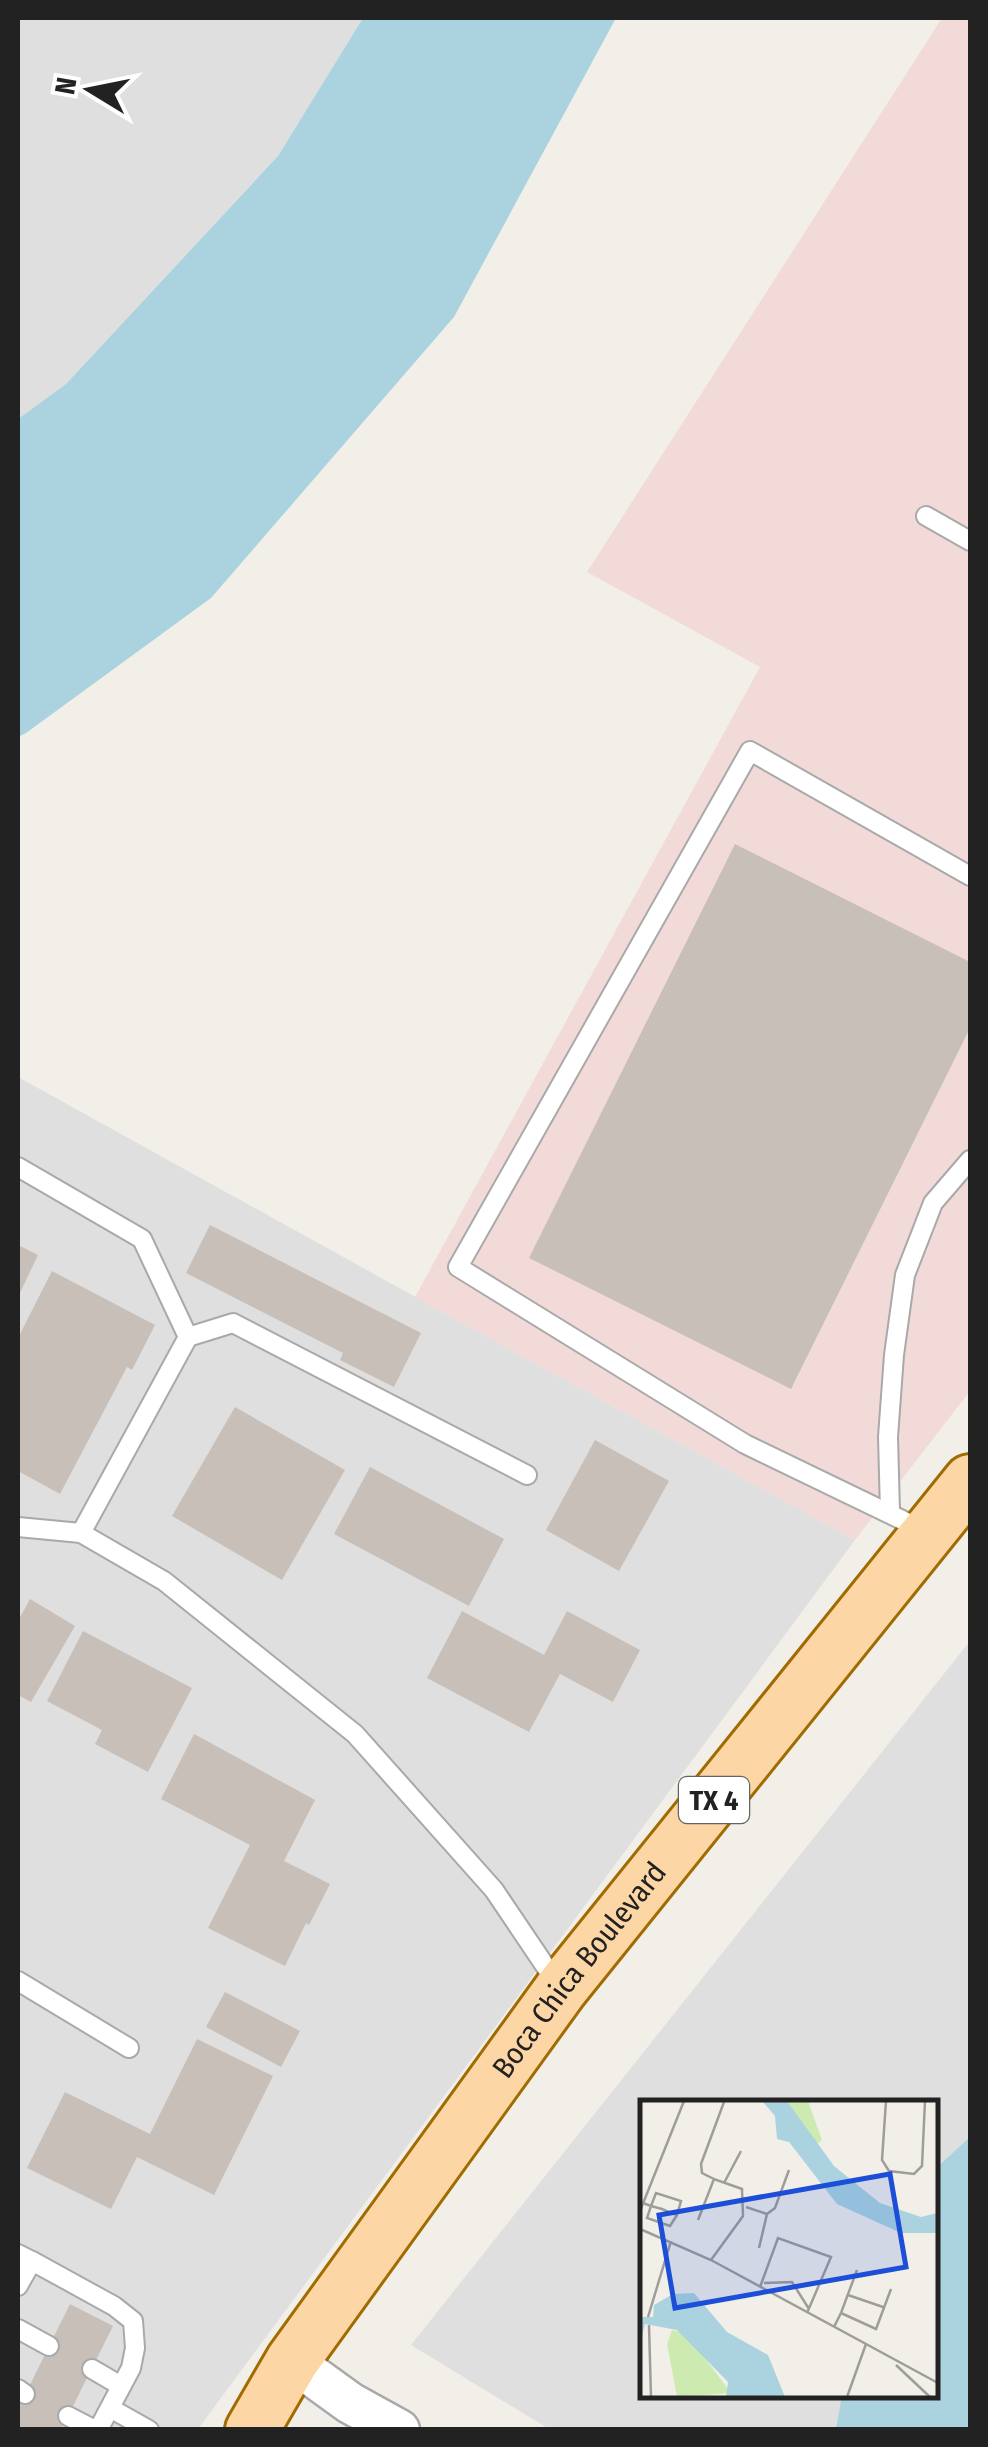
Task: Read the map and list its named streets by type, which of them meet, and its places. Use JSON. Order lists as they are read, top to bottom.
{
  "streets": {
    "main road": ["TX 4", "Boca Chica Boulevard"]
  },
  "north": "left"
}
